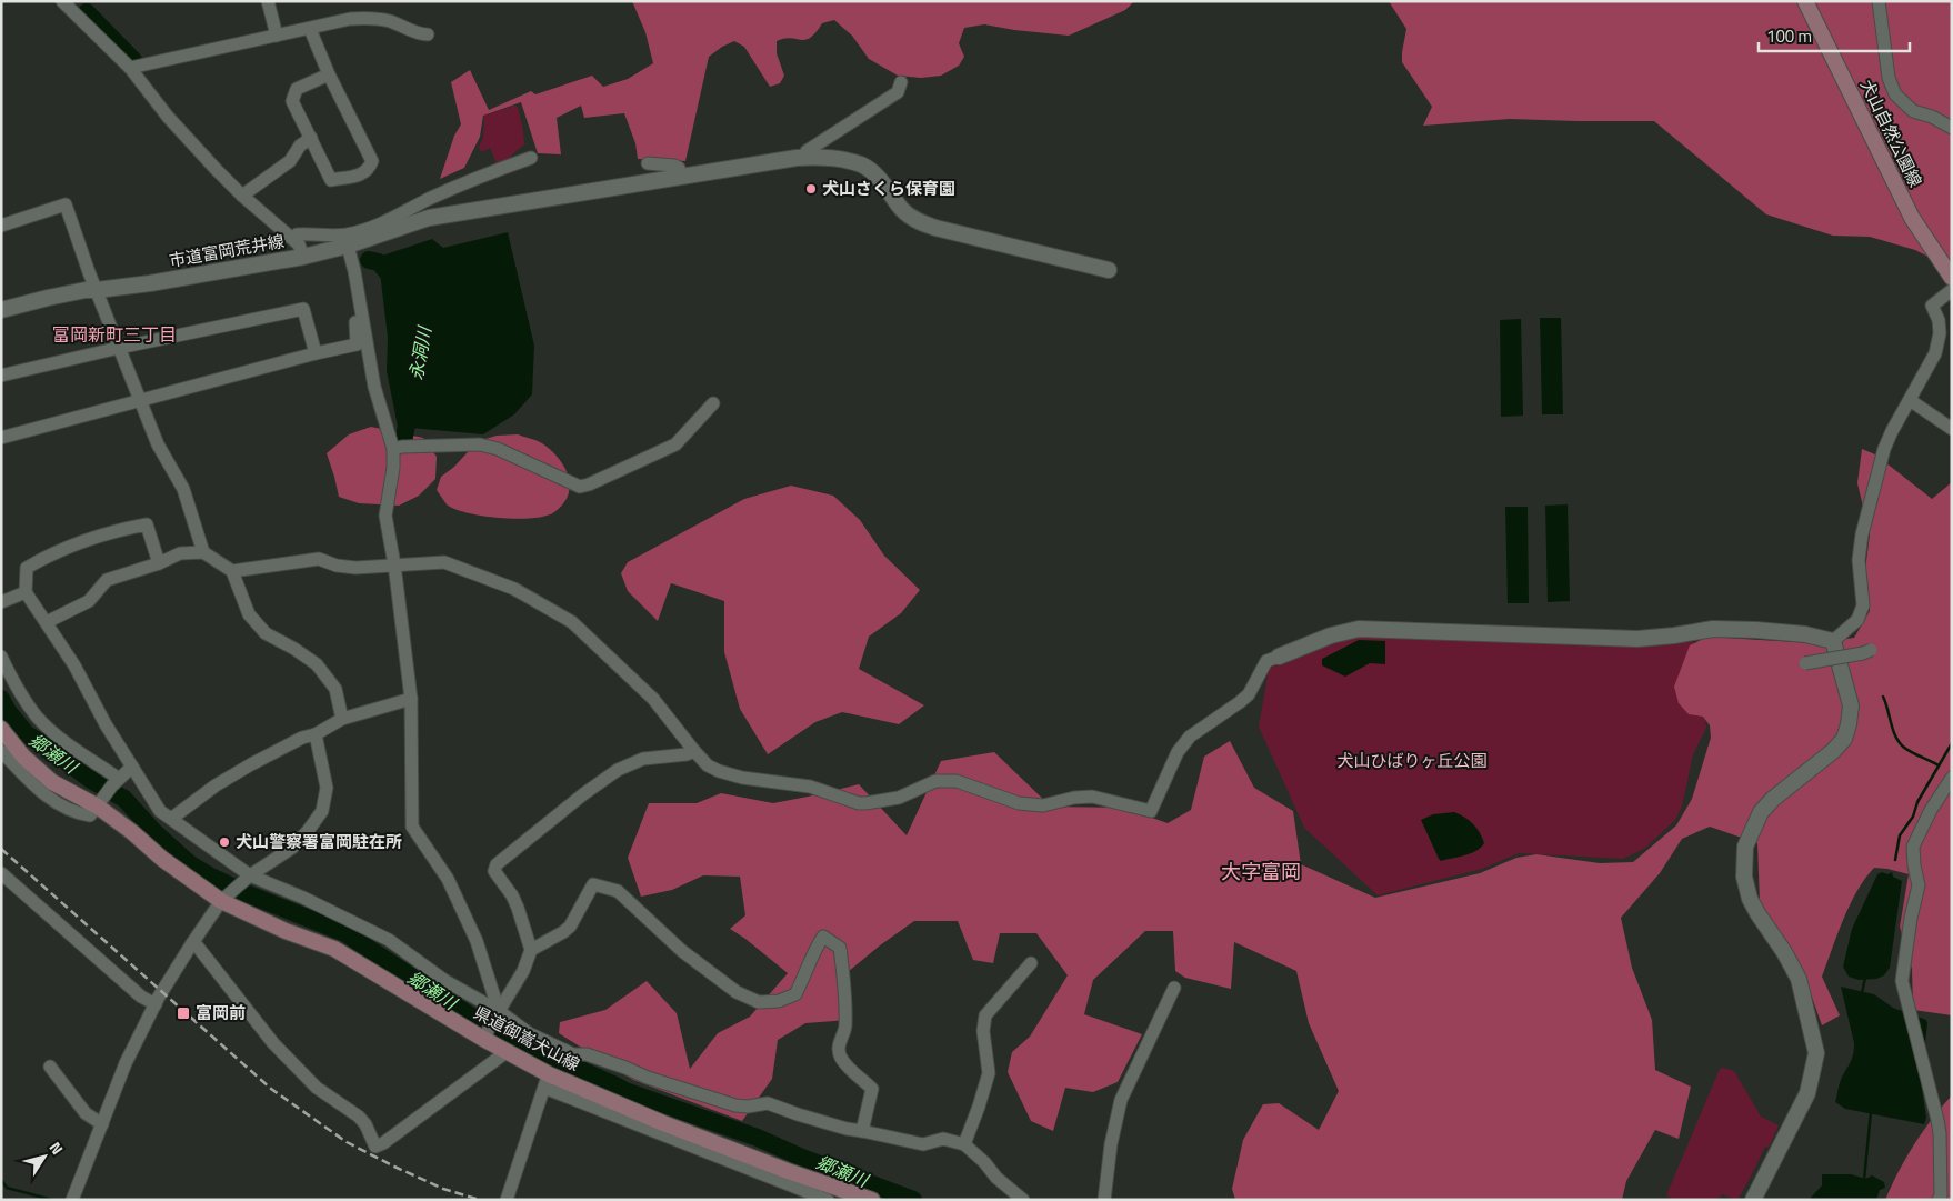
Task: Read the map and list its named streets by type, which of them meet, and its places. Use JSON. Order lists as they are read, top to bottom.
{
  "streets": {
    "main road": ["犬山自然公園線", "県道御嵩犬山線"],
    "street": ["市道富岡荒井線"]
  },
  "districts": ["富岡新町三丁目", "大字富岡"],
  "water": ["永洞川", "郷瀬川"],
  "parks": ["犬山ひばりヶ丘公園"],
  "places": {
    "other": ["犬山さくら保育園", "犬山警察署富岡駐在所"],
    "transit": ["富岡前"]
  },
  "scale_bar": "100 m",
  "north": "top right"
}
